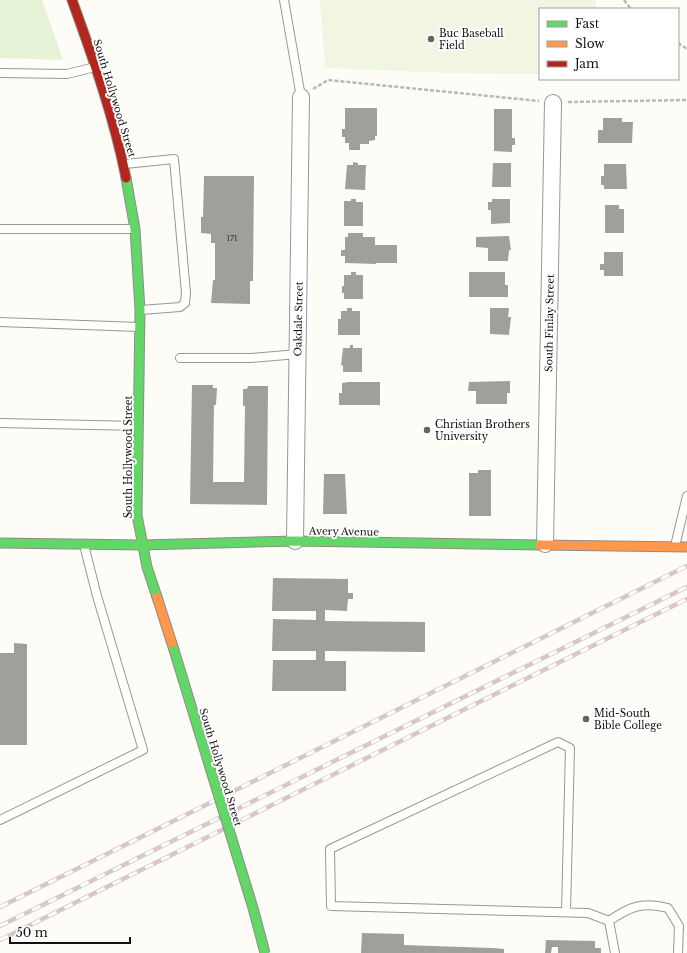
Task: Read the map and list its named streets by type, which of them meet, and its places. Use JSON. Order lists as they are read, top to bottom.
{
  "streets": {
    "main road": ["South Hollywood Street", "Avery Avenue"],
    "street": ["Oakdale Street", "South Finlay Street"]
  },
  "crossings": [
    ["South Hollywood Street", "Avery Avenue"],
    ["Oakdale Street", "Avery Avenue"],
    ["South Finlay Street", "Avery Avenue"]
  ],
  "places": ["Buc Baseball Field", "Christian Brothers University", "Mid-South Bible College"],
  "house_numbers": ["171"],
  "legend": ["Fast", "Slow", "Jam"],
  "scale_bar": "50 m"
}
